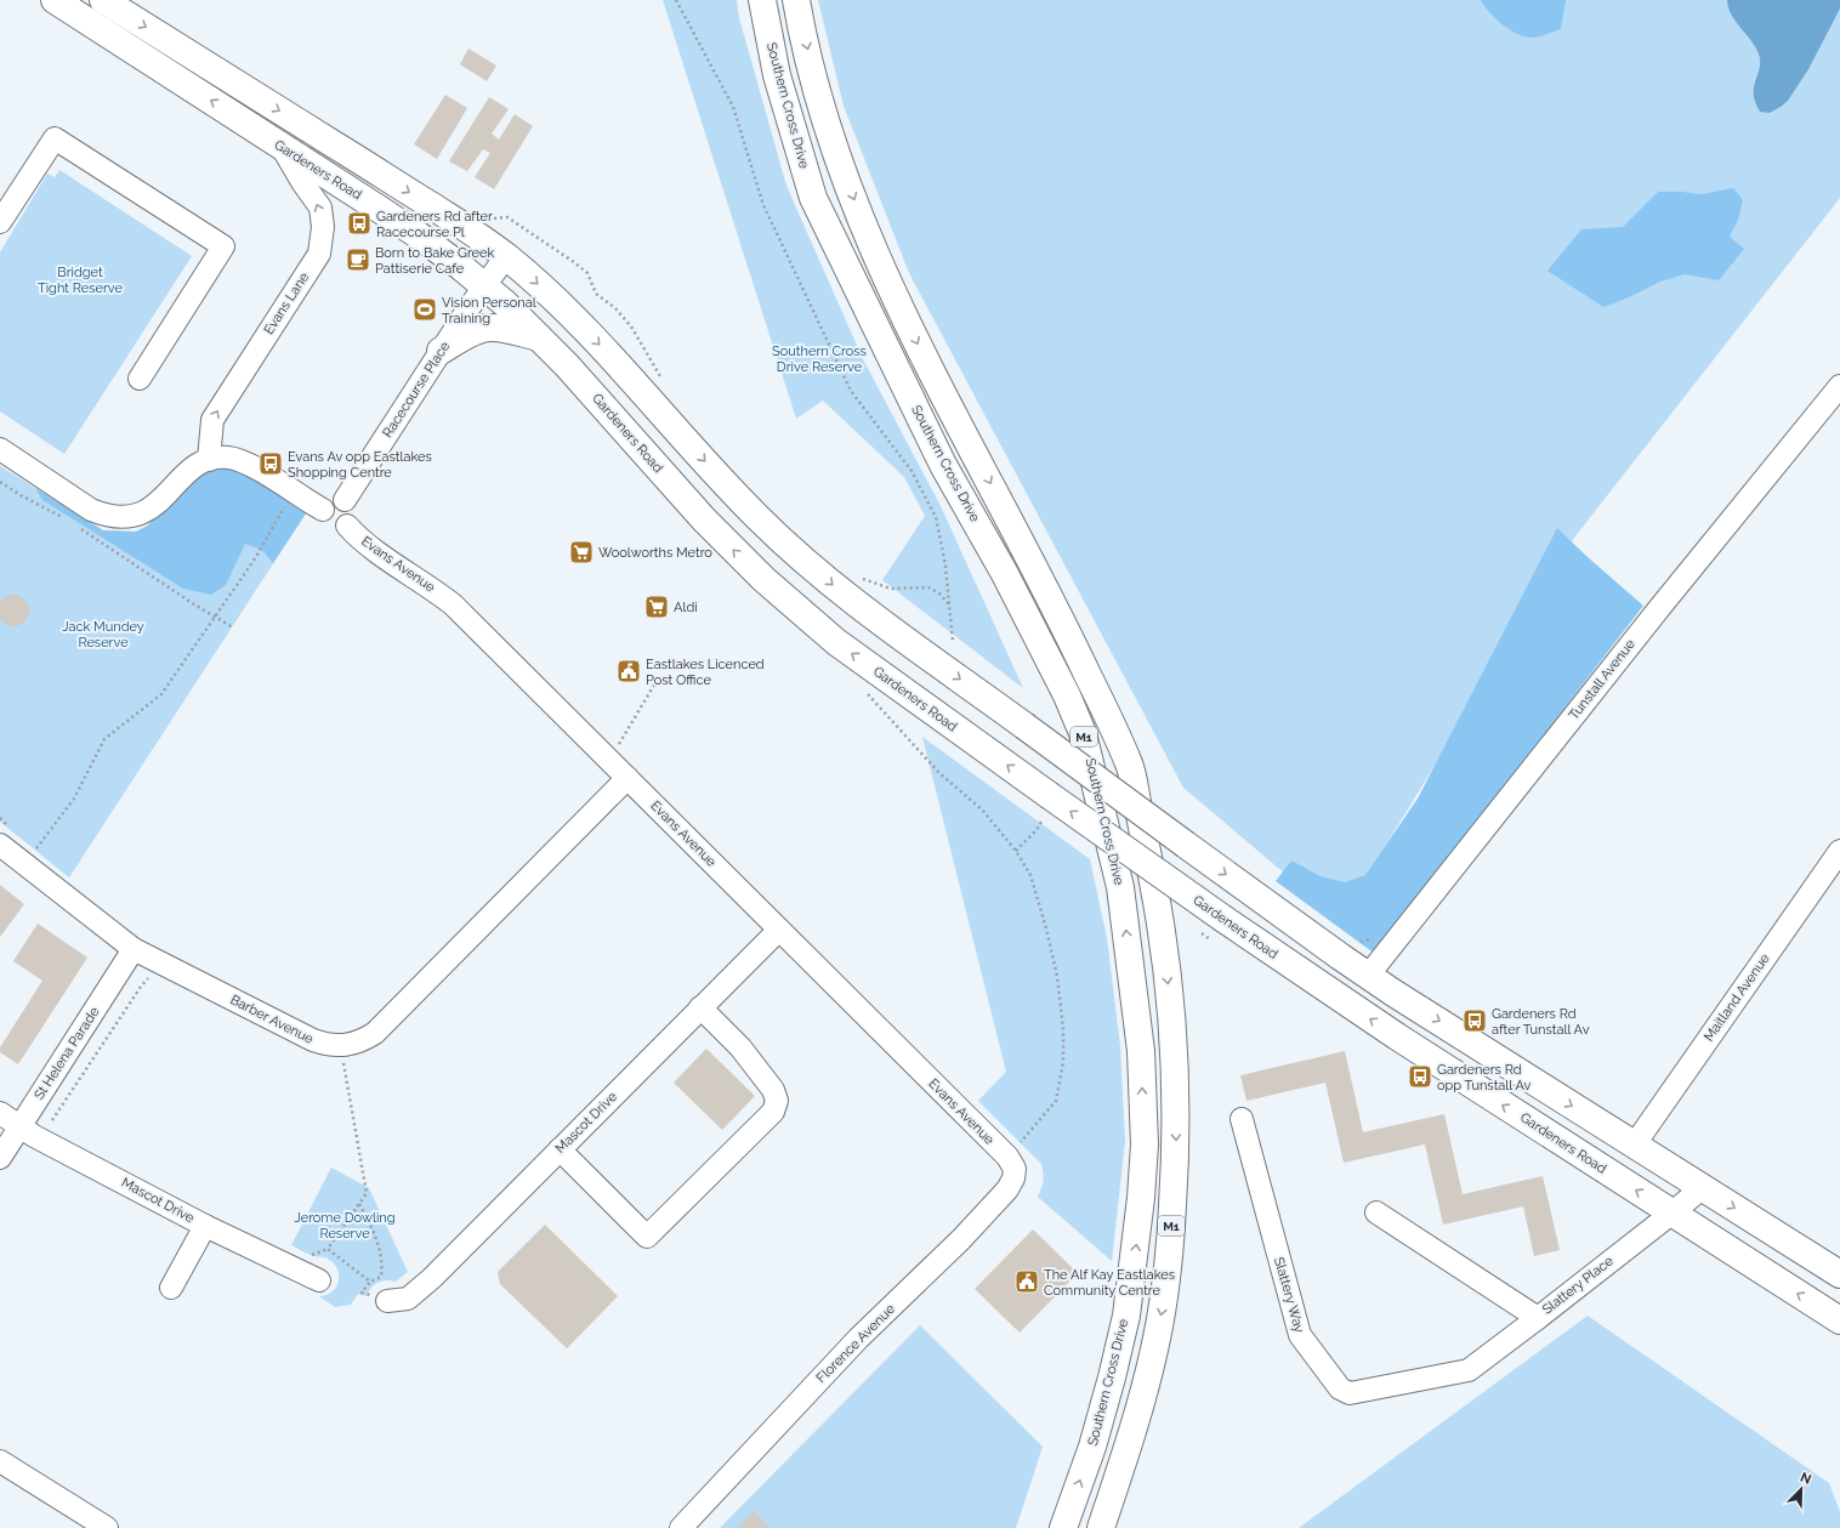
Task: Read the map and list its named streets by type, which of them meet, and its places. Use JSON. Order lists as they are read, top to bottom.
{
  "streets": {
    "main road": ["Southern Cross Drive", "Gardeners Road", "M1"],
    "street": [
      "Evans Lane",
      "Racecourse Place",
      "Evans Avenue",
      "Tunstall Avenue",
      "Maitland Avenue",
      "Barber Avenue",
      "St Helena Parade",
      "Mascot Drive",
      "Slattery Place",
      "Slattery Way",
      "Florence Avenue"
    ]
  },
  "crossings": [
    ["Gardeners Road", "Evans Lane"],
    ["Gardeners Road", "Racecourse Place"],
    ["Gardeners Road", "Slattery Place"],
    ["Racecourse Place", "Evans Avenue"],
    ["Evans Avenue", "Barber Avenue"],
    ["Evans Avenue", "Mascot Drive"],
    ["Evans Avenue", "Florence Avenue"],
    ["Barber Avenue", "St Helena Parade"],
    ["St Helena Parade", "Mascot Drive"],
    ["Slattery Place", "Slattery Way"]
  ],
  "one_way": ["Evans Lane"],
  "parks": [
    "Bridget Tight Reserve",
    "Southern Cross Drive Reserve",
    "Jack Mundey Reserve",
    "Jerome Dowling Reserve"
  ],
  "places": {
    "bus stop": [
      "Gardeners Rd after Racecourse Pl",
      "Evans Av opp Eastlakes Shopping Centre",
      "Gardeners Rd after Tunstall Av",
      "Gardeners Rd opp Tunstall Av"
    ],
    "cafe": ["Born to Bake Greek Pattiserie Cafe"],
    "sports": ["Vision Personal Training"],
    "supermarket": ["Woolworths Metro", "Aldi"],
    "public building": ["Eastlakes Licenced Post Office", "The Alf Kay Eastlakes Community Centre"]
  },
  "north": "top right"
}
